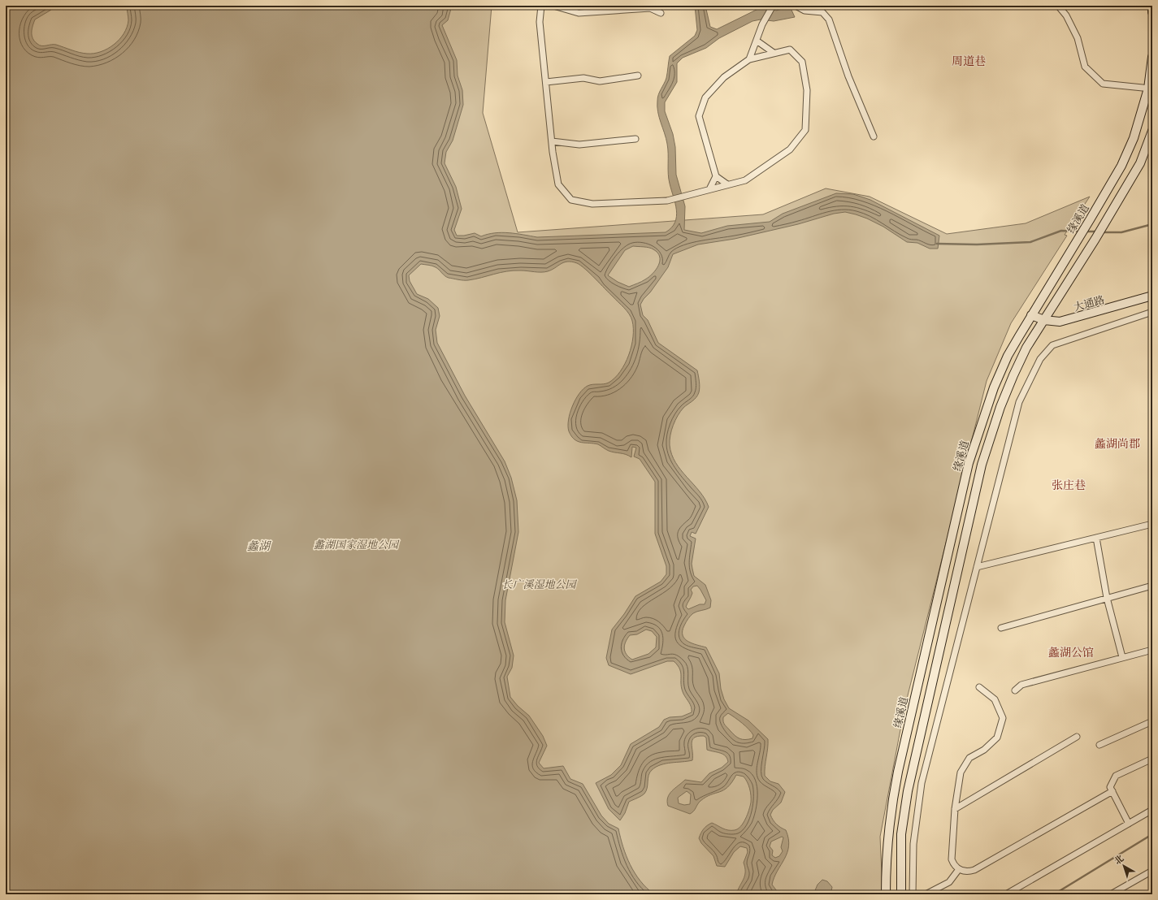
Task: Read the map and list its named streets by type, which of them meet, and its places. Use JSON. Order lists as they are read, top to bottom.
{
  "streets": {
    "main road": ["缘溪道", "大通路"]
  },
  "crossings": [
    ["缘溪道", "大通路"]
  ],
  "districts": [
    "周道巷",
    "蠡湖尚郡",
    "张庄巷",
    "蠡湖公馆"
  ],
  "water": ["蠡湖"],
  "parks": ["蠡湖国家湿地公园", "长广溪湿地公园"],
  "north": "top left"
}
